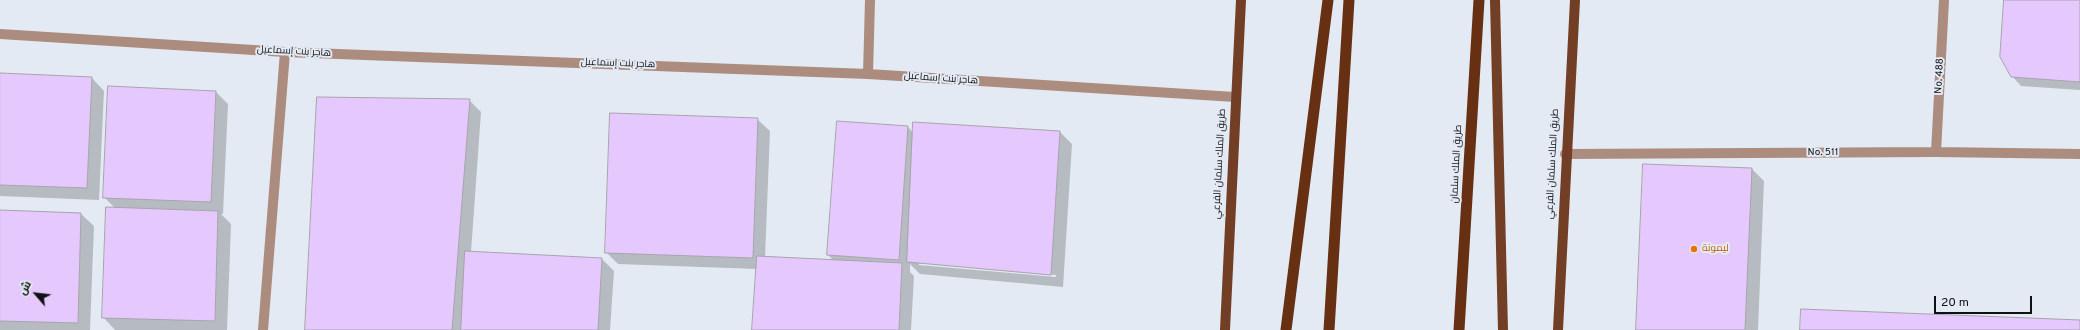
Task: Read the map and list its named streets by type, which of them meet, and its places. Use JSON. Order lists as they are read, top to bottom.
{
  "streets": {
    "highway": ["طريق الملك سلمان"],
    "main road": ["طريق الملك سلمان الفرعي"],
    "street": ["هاجر بنت إسماعيل", "No. 488", "No. 511"]
  },
  "crossings": [
    ["هاجر بنت إسماعيل", "طريق الملك سلمان الفرعي"],
    ["No. 488", "No. 511"],
    ["No. 511", "طريق الملك سلمان الفرعي"]
  ],
  "places": ["ليمونة"],
  "scale_bar": "20 m",
  "north": "top left"
}
